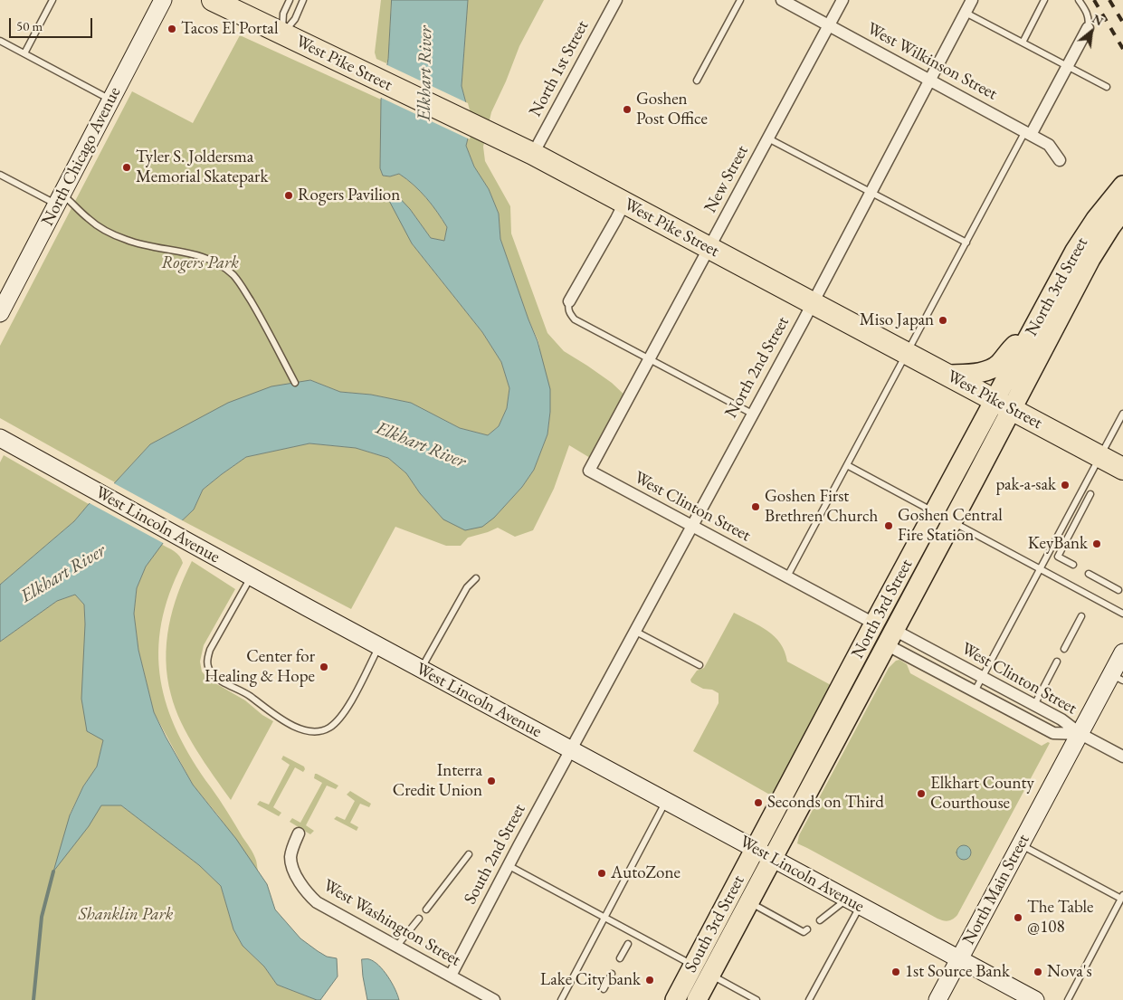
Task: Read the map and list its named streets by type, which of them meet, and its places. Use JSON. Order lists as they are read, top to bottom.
{
  "streets": {
    "highway": ["West Pike Street"],
    "main road": ["North 3rd Street", "South 3rd Street"],
    "street": [
      "West Wilkinson Street",
      "North 1st Street",
      "North Chicago Avenue",
      "New Street",
      "North 2nd Street",
      "West Clinton Street",
      "West Lincoln Avenue",
      "South 2nd Street",
      "North Main Street",
      "West Washington Street"
    ]
  },
  "crossings": [
    ["West Wilkinson Street", "New Street"],
    ["West Wilkinson Street", "North 2nd Street"],
    ["West Pike Street", "North 1st Street"],
    ["West Pike Street", "New Street"],
    ["West Pike Street", "North 3rd Street"],
    ["West Pike Street", "North 2nd Street"],
    ["New Street", "West Clinton Street"],
    ["North 3rd Street", "West Clinton Street"],
    ["North 3rd Street", "West Lincoln Avenue"],
    ["North 3rd Street", "South 3rd Street"],
    ["North 2nd Street", "West Clinton Street"],
    ["North 2nd Street", "West Lincoln Avenue"],
    ["North 2nd Street", "South 2nd Street"],
    ["West Clinton Street", "North Main Street"],
    ["West Lincoln Avenue", "South 2nd Street"],
    ["West Lincoln Avenue", "North Main Street"],
    ["West Lincoln Avenue", "South 3rd Street"],
    ["South 2nd Street", "West Washington Street"]
  ],
  "water": ["Elkhart River"],
  "parks": ["Rogers Park", "Shanklin Park"],
  "places": [
    "Tacos El Portal",
    "Goshen Post Office",
    "Tyler S. Joldersma Memorial Skatepark",
    "Rogers Pavilion",
    "Miso Japan",
    "pak-a-sak",
    "Goshen First Brethren Church",
    "Goshen Central Fire Station",
    "KeyBank",
    "Center for Healing & Hope",
    "Interra Credit Union",
    "Elkhart County Courthouse",
    "Seconds on Third",
    "AutoZone",
    "The Table @108",
    "1st Source Bank",
    "Nova's",
    "Lake City bank"
  ],
  "scale_bar": "50 m",
  "north": "top right"
}
